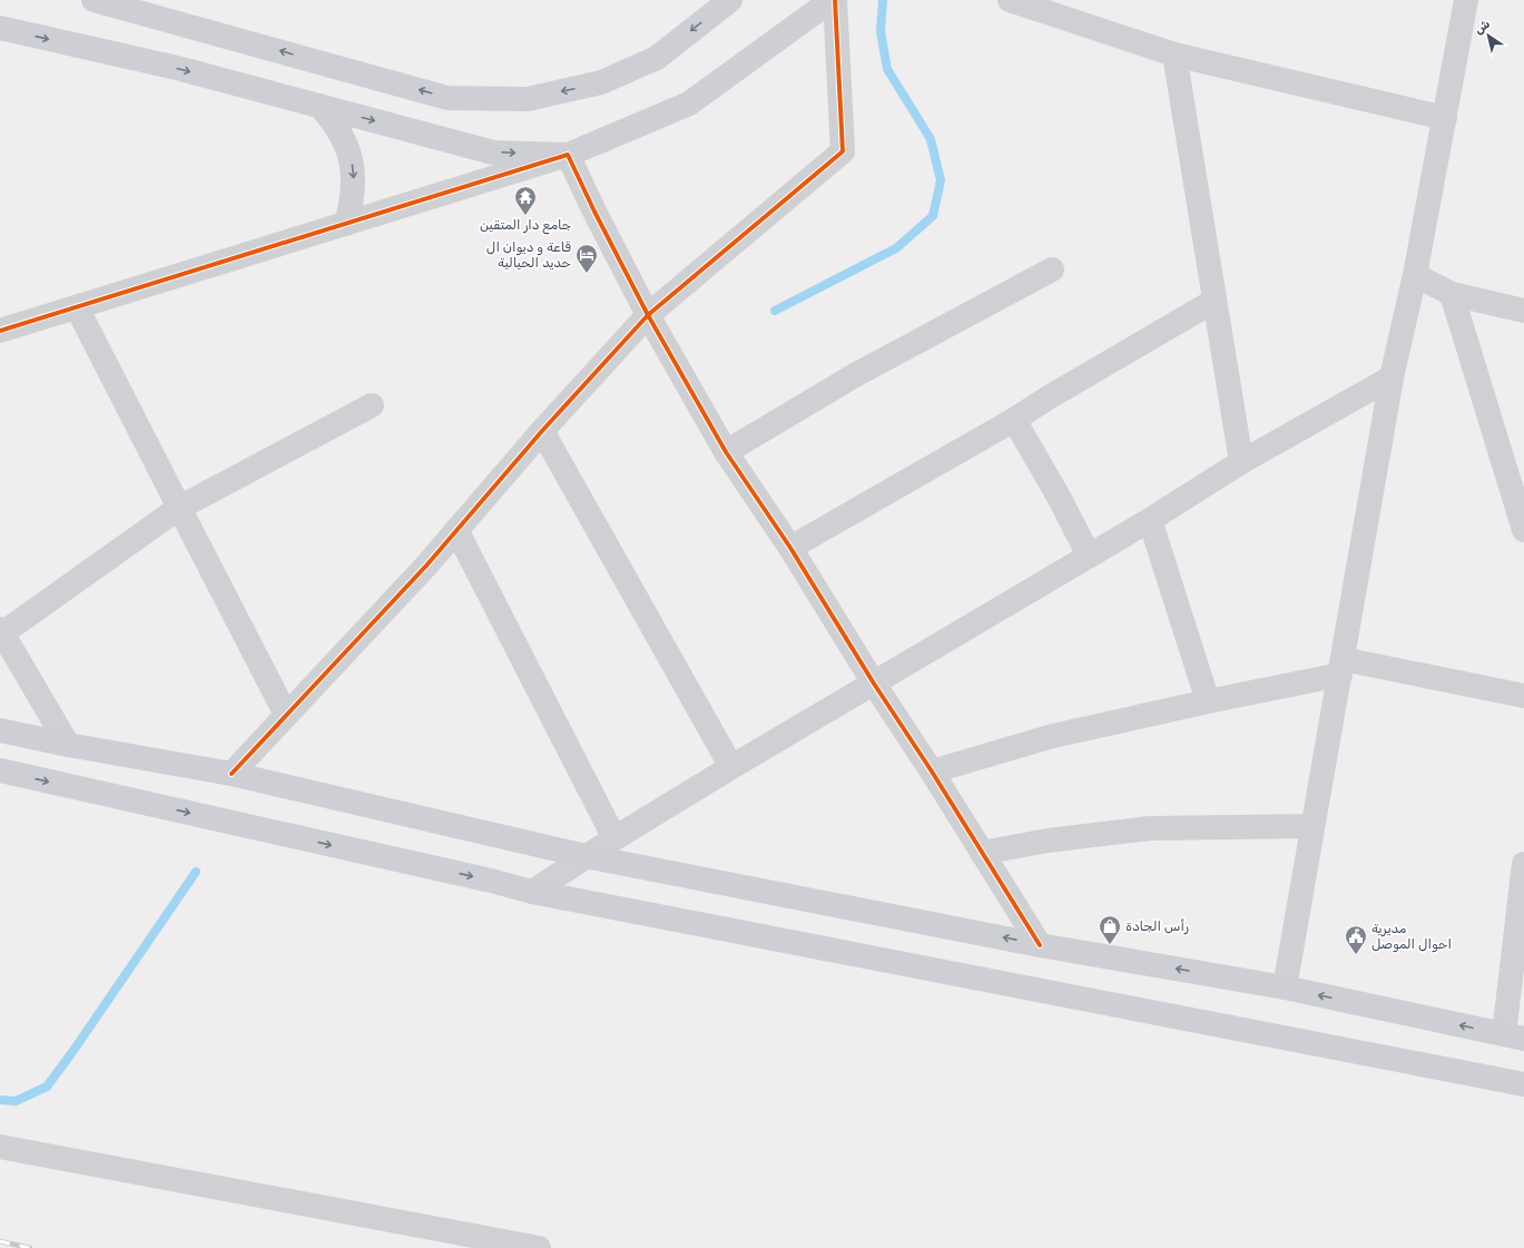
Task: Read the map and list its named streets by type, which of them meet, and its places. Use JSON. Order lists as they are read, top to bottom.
{
  "places": {
    "temple": ["جامع دار المتقين"],
    "hotel": ["قاعة و ديوان ال حديد الحيالية"],
    "shop": ["رأس الجادة"],
    "public building": ["مديرية احوال الموصل"]
  },
  "north": "top left"
}
